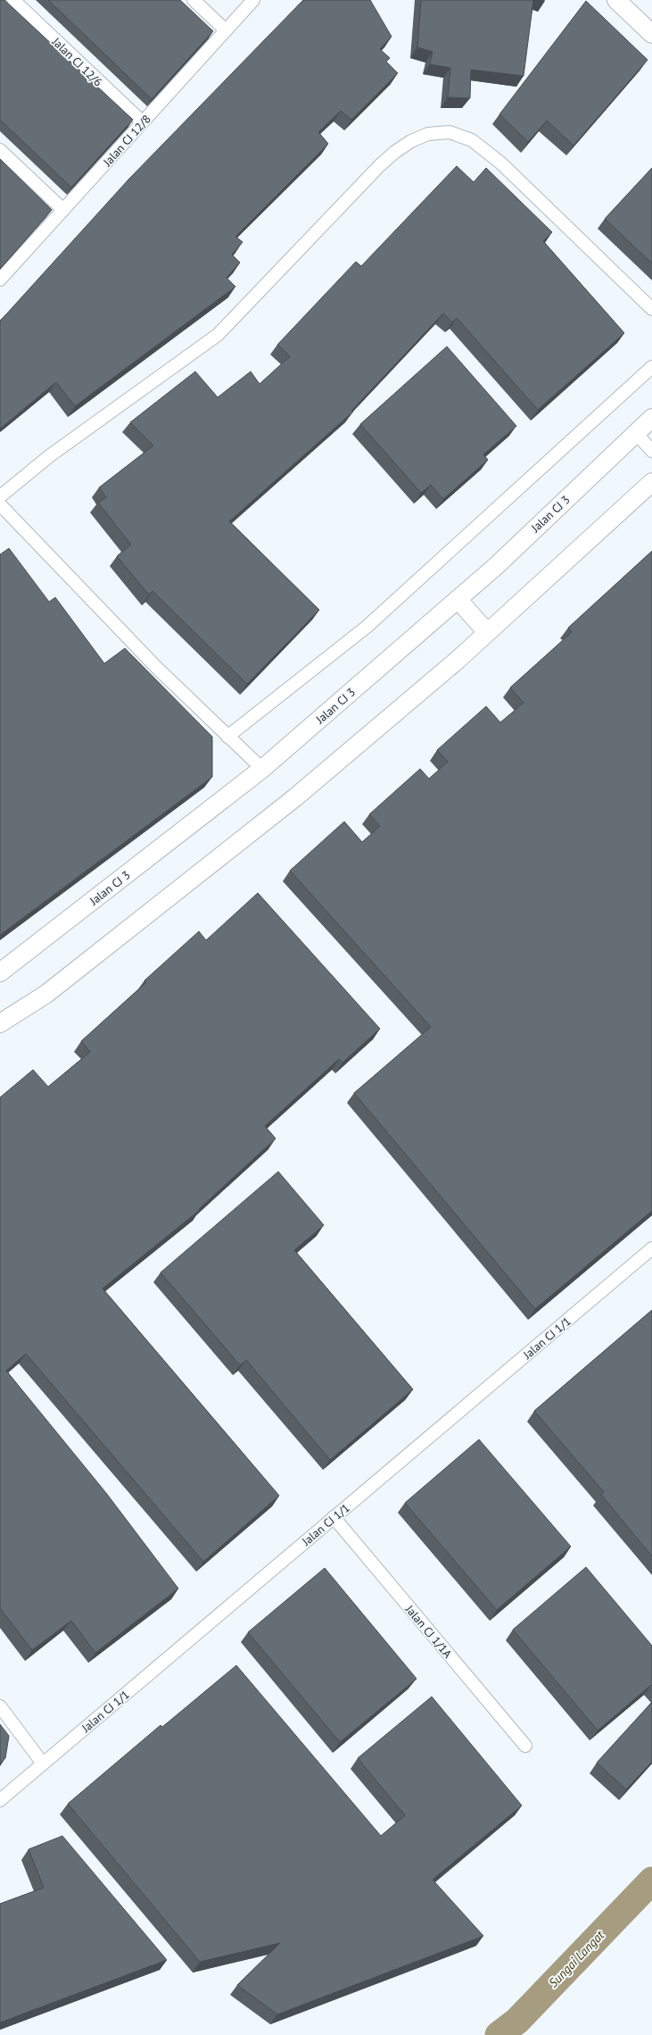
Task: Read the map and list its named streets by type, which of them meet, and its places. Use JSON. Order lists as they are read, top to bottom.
{
  "streets": {
    "street": [
      "Jalan CJ 12/6",
      "Jalan CJ 12/8",
      "Jalan CJ 3",
      "Jalan CJ 1/1",
      "Jalan CJ 1/1A"
    ]
  },
  "crossings": [
    ["Jalan CJ 12/6", "Jalan CJ 12/8"],
    ["Jalan CJ 1/1", "Jalan CJ 1/1A"]
  ],
  "water": ["Sungai Langat"]
}
